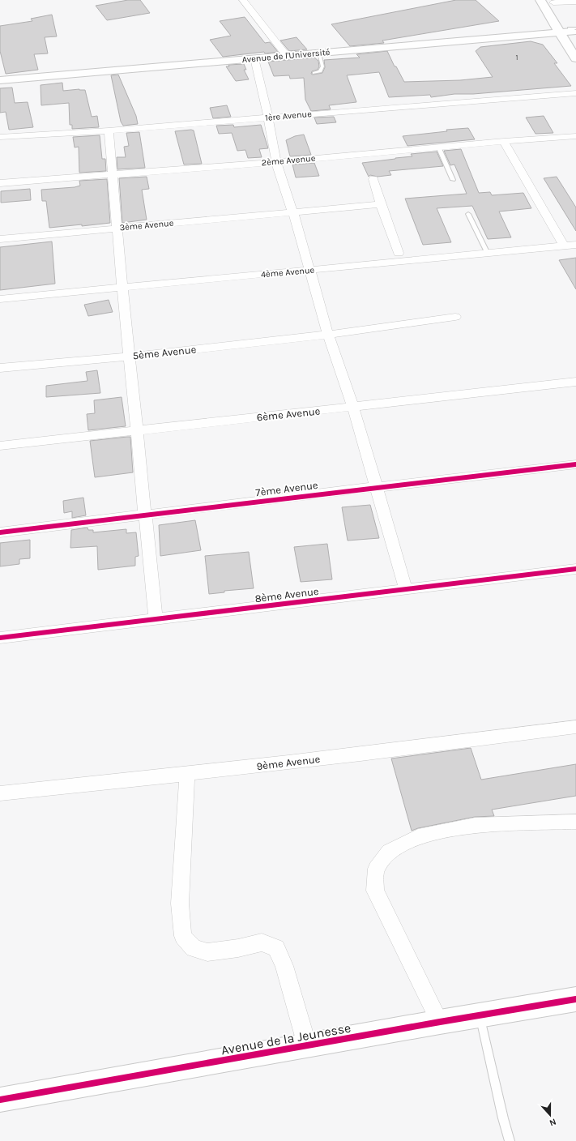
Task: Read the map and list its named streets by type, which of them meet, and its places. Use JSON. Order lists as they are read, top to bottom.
{
  "streets": {
    "main road": ["Avenue de l'Université", "Avenue de la Jeunesse"],
    "street": [
      "1ère Avenue",
      "2ème Avenue",
      "3ème Avenue",
      "4ème Avenue",
      "5ème Avenue",
      "6ème Avenue",
      "7ème Avenue",
      "8ème Avenue",
      "9ème Avenue"
    ]
  },
  "house_numbers": ["1"],
  "north": "bottom"
}
